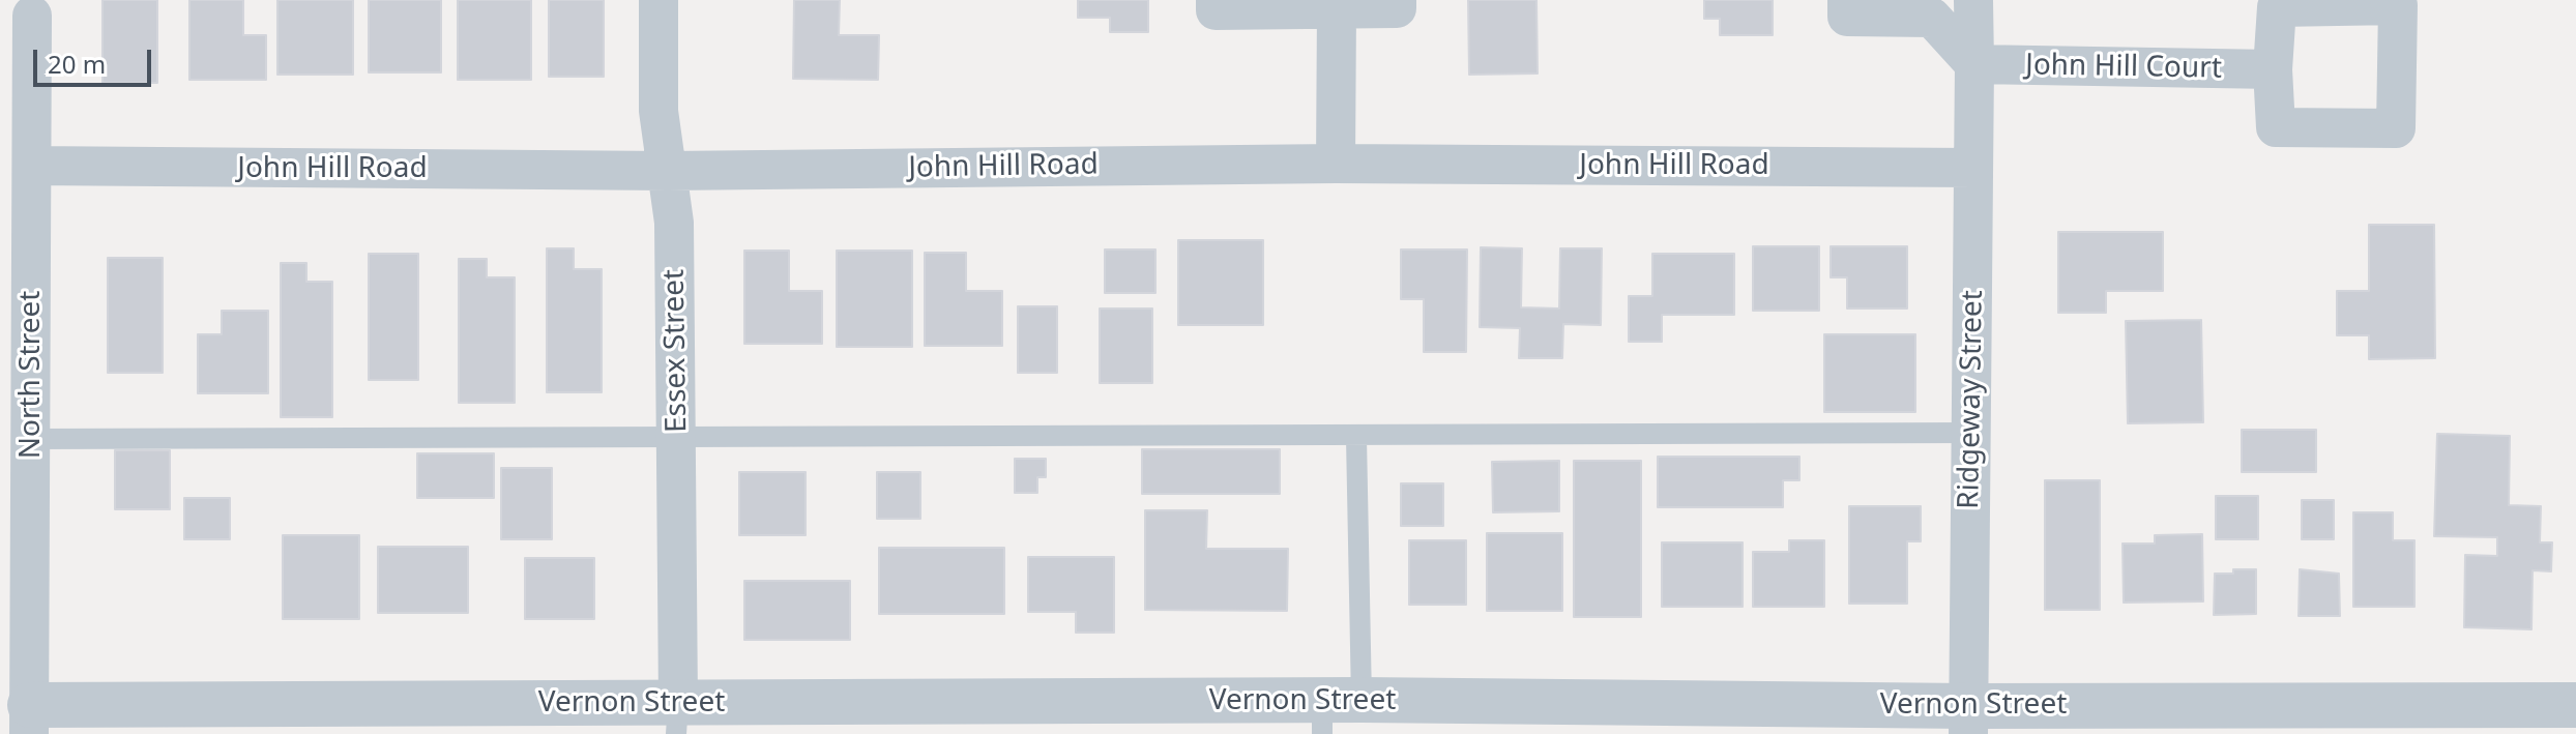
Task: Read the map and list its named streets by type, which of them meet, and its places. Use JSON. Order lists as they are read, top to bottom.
{
  "streets": {
    "street": [
      "John Hill Court",
      "John Hill Road",
      "Essex Street",
      "North Street",
      "Ridgeway Street",
      "Vernon Street"
    ]
  },
  "crossings": [
    ["John Hill Court", "Ridgeway Street"],
    ["John Hill Road", "Essex Street"],
    ["John Hill Road", "North Street"],
    ["John Hill Road", "Ridgeway Street"],
    ["Essex Street", "Vernon Street"],
    ["North Street", "Vernon Street"],
    ["Ridgeway Street", "Vernon Street"]
  ],
  "scale_bar": "20 m"
}
